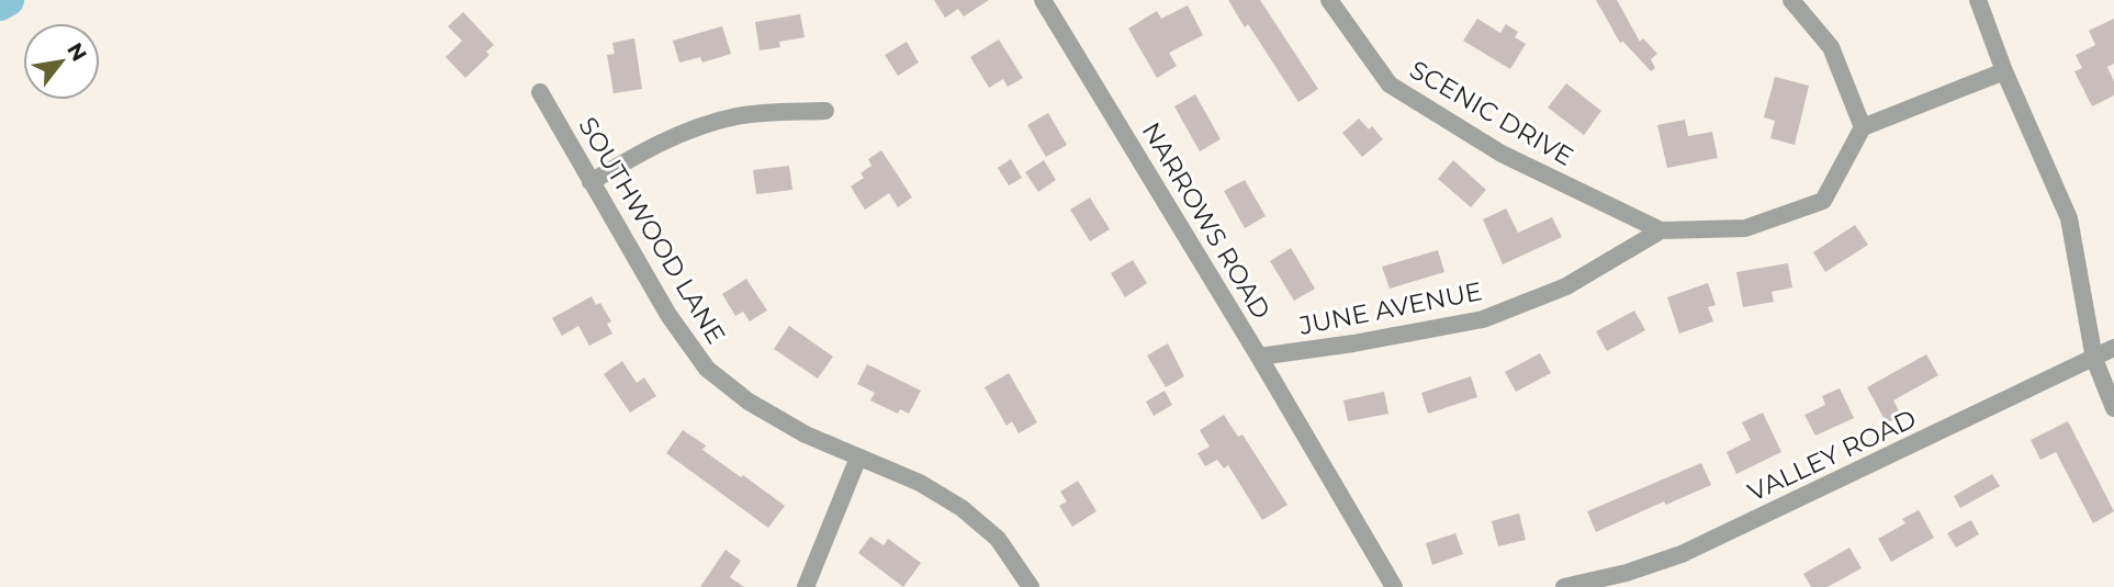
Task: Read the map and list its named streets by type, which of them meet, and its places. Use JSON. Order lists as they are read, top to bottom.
{
  "streets": {
    "street": [
      "SCENIC DRIVE",
      "NARROWS ROAD",
      "SOUTHWOOD LANE",
      "JUNE AVENUE",
      "VALLEY ROAD"
    ]
  },
  "crossings": [
    ["SCENIC DRIVE", "JUNE AVENUE"],
    ["NARROWS ROAD", "JUNE AVENUE"]
  ],
  "north": "top right"
}
